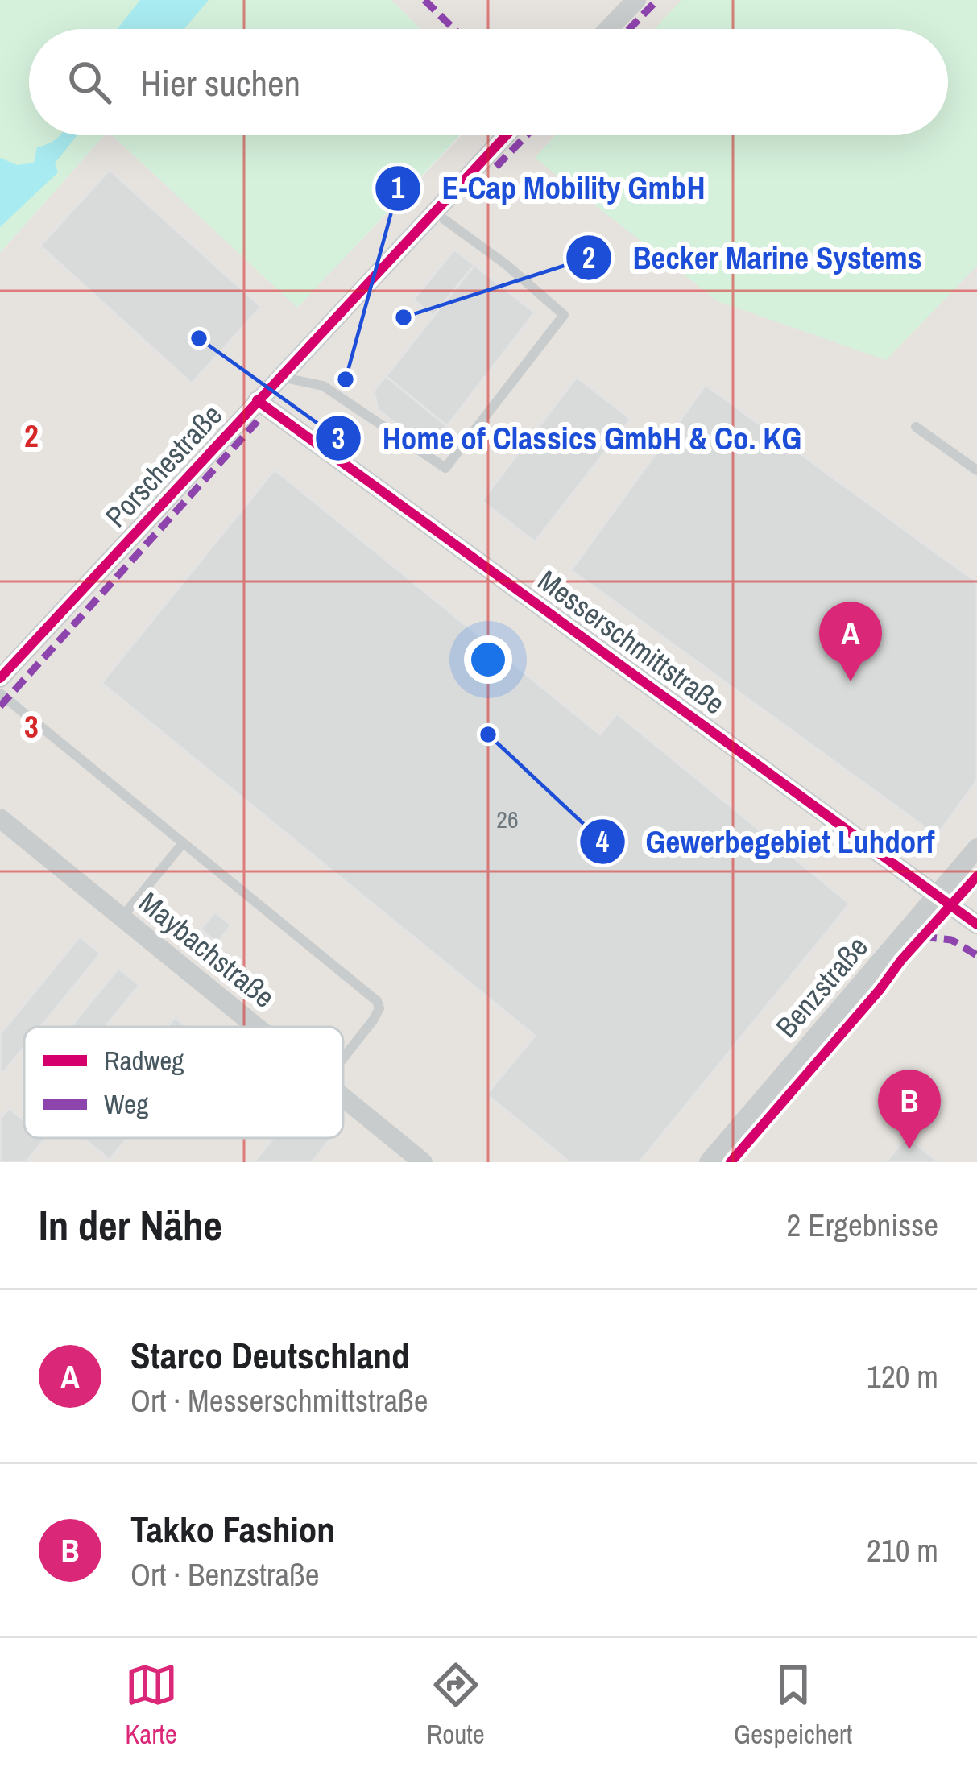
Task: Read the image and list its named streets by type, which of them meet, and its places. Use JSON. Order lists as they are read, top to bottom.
{
  "streets": {
    "street": [
      "Porschestraße",
      "Messerschmittstraße",
      "Maybachstraße",
      "Benzstraße"
    ]
  },
  "crossings": [
    ["Porschestraße", "Messerschmittstraße"],
    ["Messerschmittstraße", "Benzstraße"]
  ],
  "places": [
    "Becker Marine Systems",
    "Home of Classics GmbH & Co. KG",
    "E-Cap Mobility GmbH",
    "Gewerbegebiet Luhdorf"
  ],
  "house_numbers": ["26"],
  "legend": ["Radweg", "Weg"],
  "page": {
    "search": "Hier suchen",
    "pins": ["A", "B"],
    "heading": ["In der Nähe", "2 Ergebnisse"],
    "list": [
      {
        "mark": "A",
        "name": "Starco Deutschland",
        "note": "Ort · Messerschmittstraße",
        "value": "120 m"
      },
      {
        "mark": "B",
        "name": "Takko Fashion",
        "note": "Ort · Benzstraße",
        "value": "210 m"
      }
    ],
    "nav": ["Karte", "Route", "Gespeichert"]
  },
  "grid": {
    "rows": ["2", "3"]
  }
}
